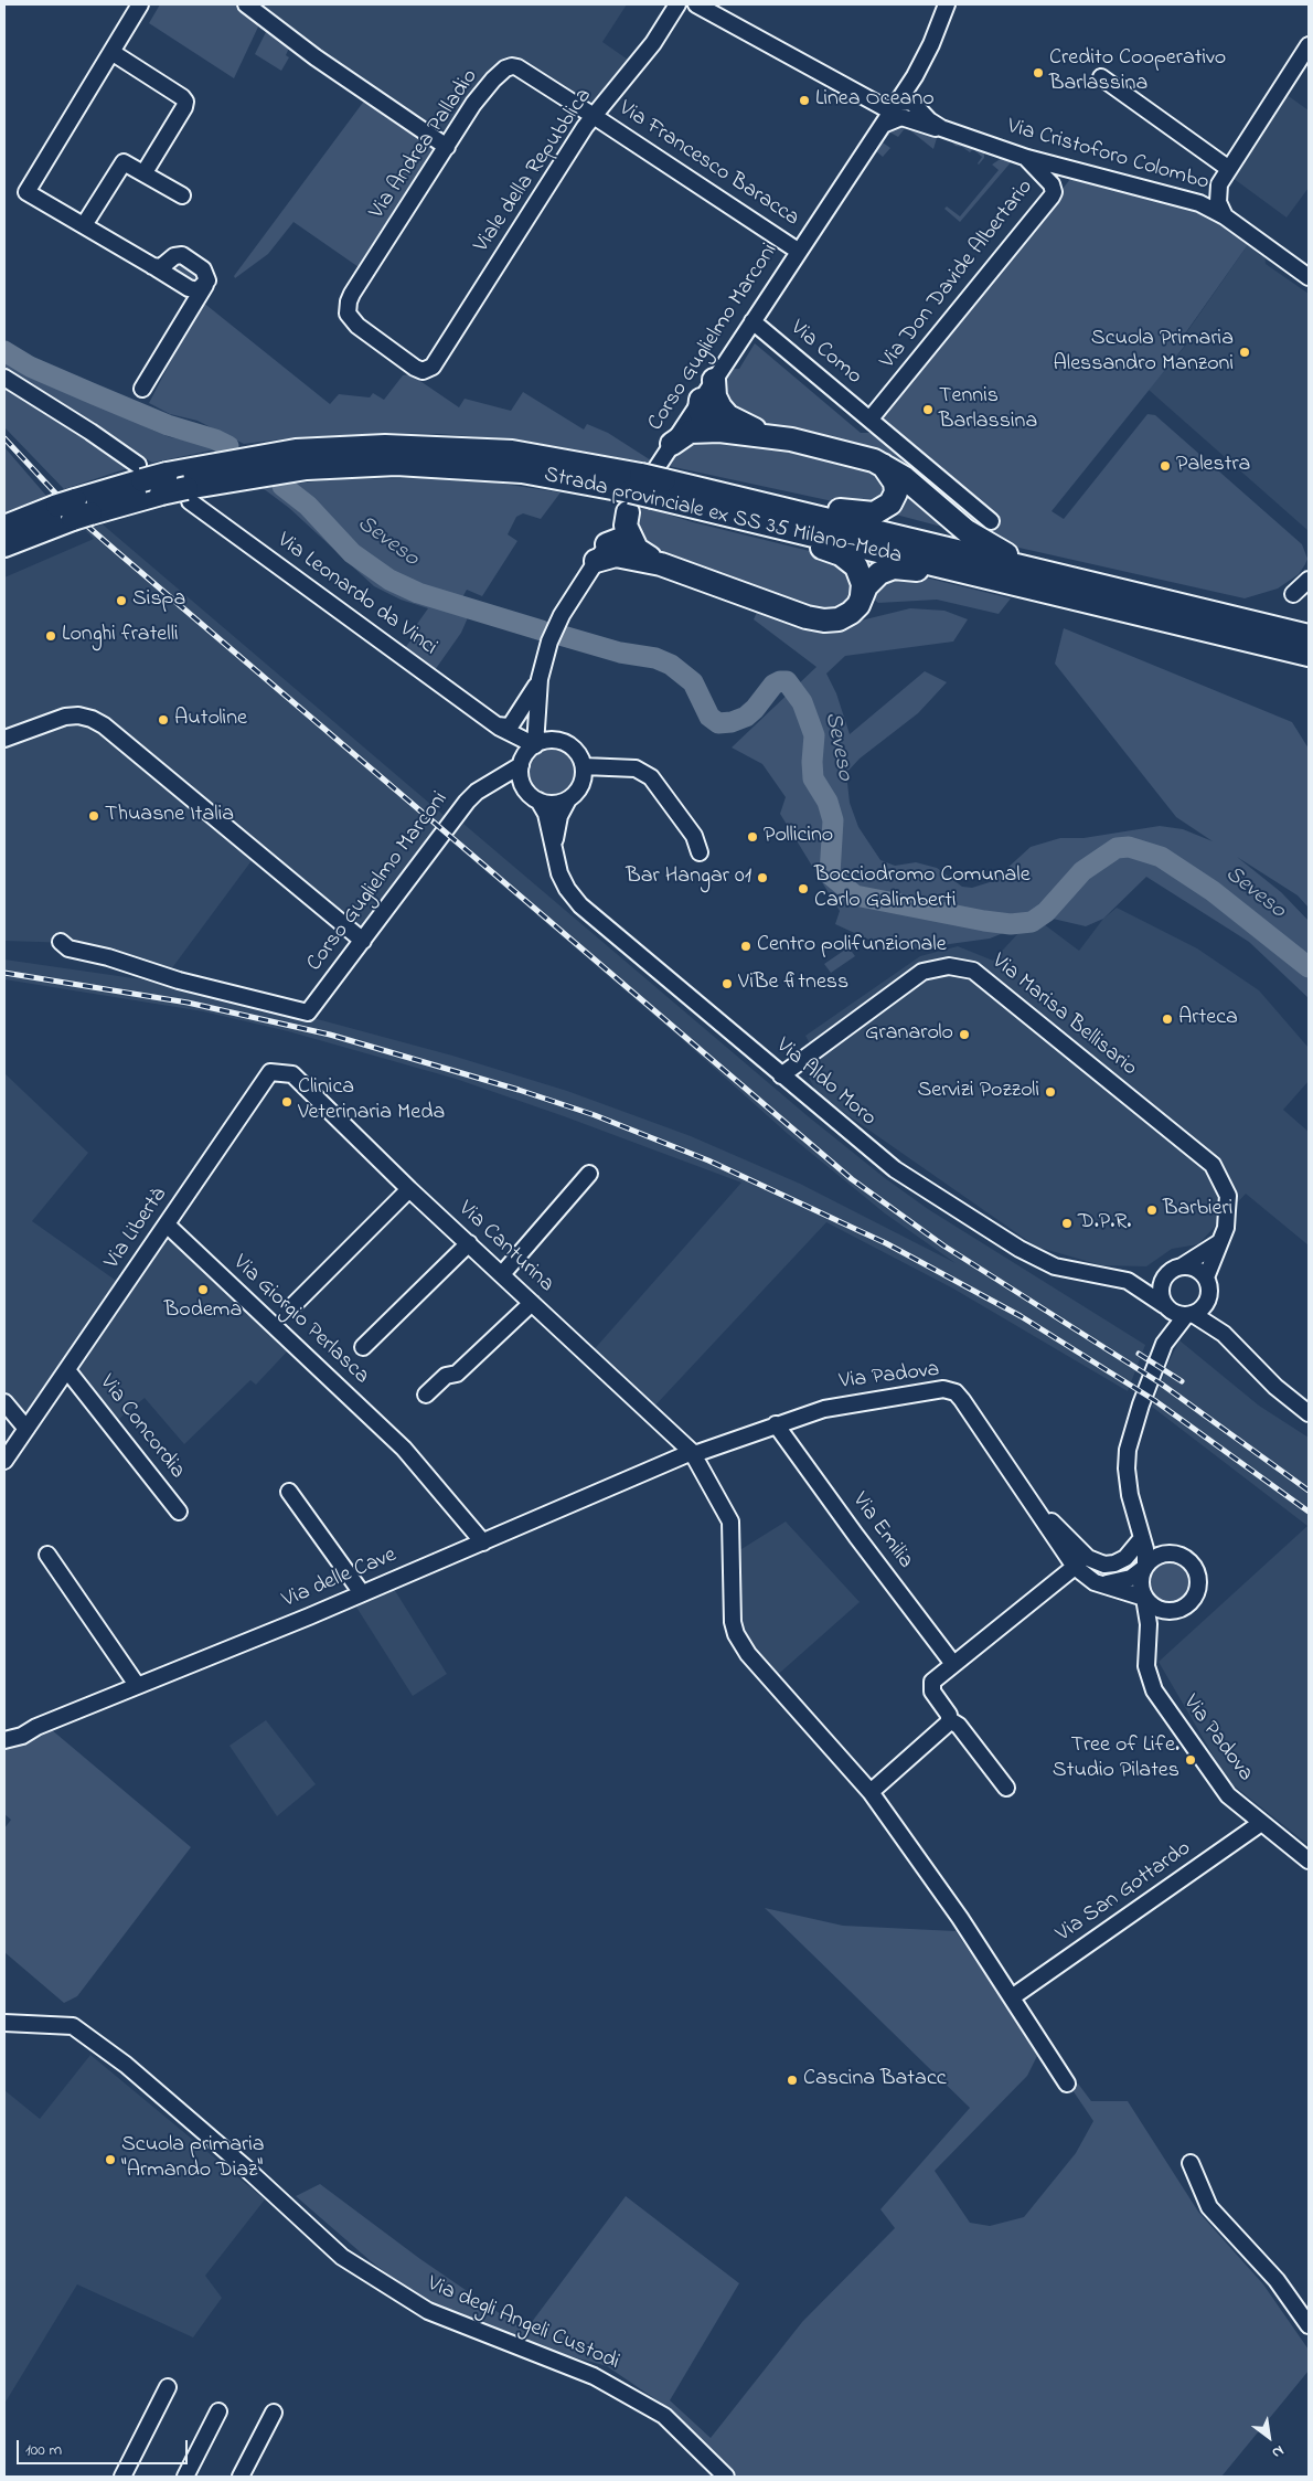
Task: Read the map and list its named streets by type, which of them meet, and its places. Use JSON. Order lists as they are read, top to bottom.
{
  "streets": {
    "highway": ["Strada provinciale ex SS 35 Milano-Meda"],
    "street": [
      "Via Andrea Palladio",
      "Via Cristoforo Colombo",
      "Via Francesco Baracca",
      "Viale della Repubblica",
      "Via Don Davide Albertario",
      "Corso Guglielmo Marconi",
      "Via Como",
      "Via Leonardo da Vinci",
      "Via Marisa Bellisario",
      "Via Aldo Moro",
      "Via Libertà",
      "Via Canturina",
      "Via Giorgio Perlasca",
      "Via Padova",
      "Via Concordia",
      "Via Emilia",
      "Via delle Cave",
      "Via San Gottardo",
      "Via degli Angeli Custodi"
    ]
  },
  "crossings": [
    ["Via Andrea Palladio", "Via Francesco Baracca"],
    ["Via Andrea Palladio", "Viale della Repubblica"],
    ["Via Cristoforo Colombo", "Via Don Davide Albertario"],
    ["Via Cristoforo Colombo", "Corso Guglielmo Marconi"],
    ["Via Francesco Baracca", "Viale della Repubblica"],
    ["Via Francesco Baracca", "Corso Guglielmo Marconi"],
    ["Via Don Davide Albertario", "Via Como"],
    ["Corso Guglielmo Marconi", "Via Como"],
    ["Corso Guglielmo Marconi", "Strada provinciale ex SS 35 Milano-Meda"],
    ["Corso Guglielmo Marconi", "Via Aldo Moro"],
    ["Strada provinciale ex SS 35 Milano-Meda", "Via Leonardo da Vinci"],
    ["Via Marisa Bellisario", "Via Aldo Moro"],
    ["Via Libertà", "Via Canturina"],
    ["Via Libertà", "Via Giorgio Perlasca"],
    ["Via Libertà", "Via Concordia"],
    ["Via Canturina", "Via Padova"],
    ["Via Canturina", "Via delle Cave"],
    ["Via Canturina", "Via San Gottardo"],
    ["Via Giorgio Perlasca", "Via delle Cave"],
    ["Via Padova", "Via Emilia"],
    ["Via Padova", "Via delle Cave"],
    ["Via Padova", "Via San Gottardo"]
  ],
  "water": ["Seveso"],
  "places": [
    "Credito Cooperativo Barlassina",
    "Linea Oceano",
    "Scuola Primaria Alessandro Manzoni",
    "Tennis Barlassina",
    "Palestra",
    "Sispa",
    "Longhi fratelli",
    "Autoline",
    "Thuasne Italia",
    "Pollicino",
    "Bar Hangar 01",
    "Bocciodromo Comunale Carlo Galimberti",
    "Centro polifunzionale",
    "ViBe fitness",
    "Arteca",
    "Granarolo",
    "Servizi Pozzoli",
    "Clinica Veterinaria Meda",
    "Barbieri",
    "D.P.R.",
    "Bodema",
    "Tree of Life. Studio Pilates",
    "Cascina Batacc",
    "Scuola primaria \"Armando Diaz\""
  ],
  "scale_bar": "100 m",
  "north": "bottom right"
}
